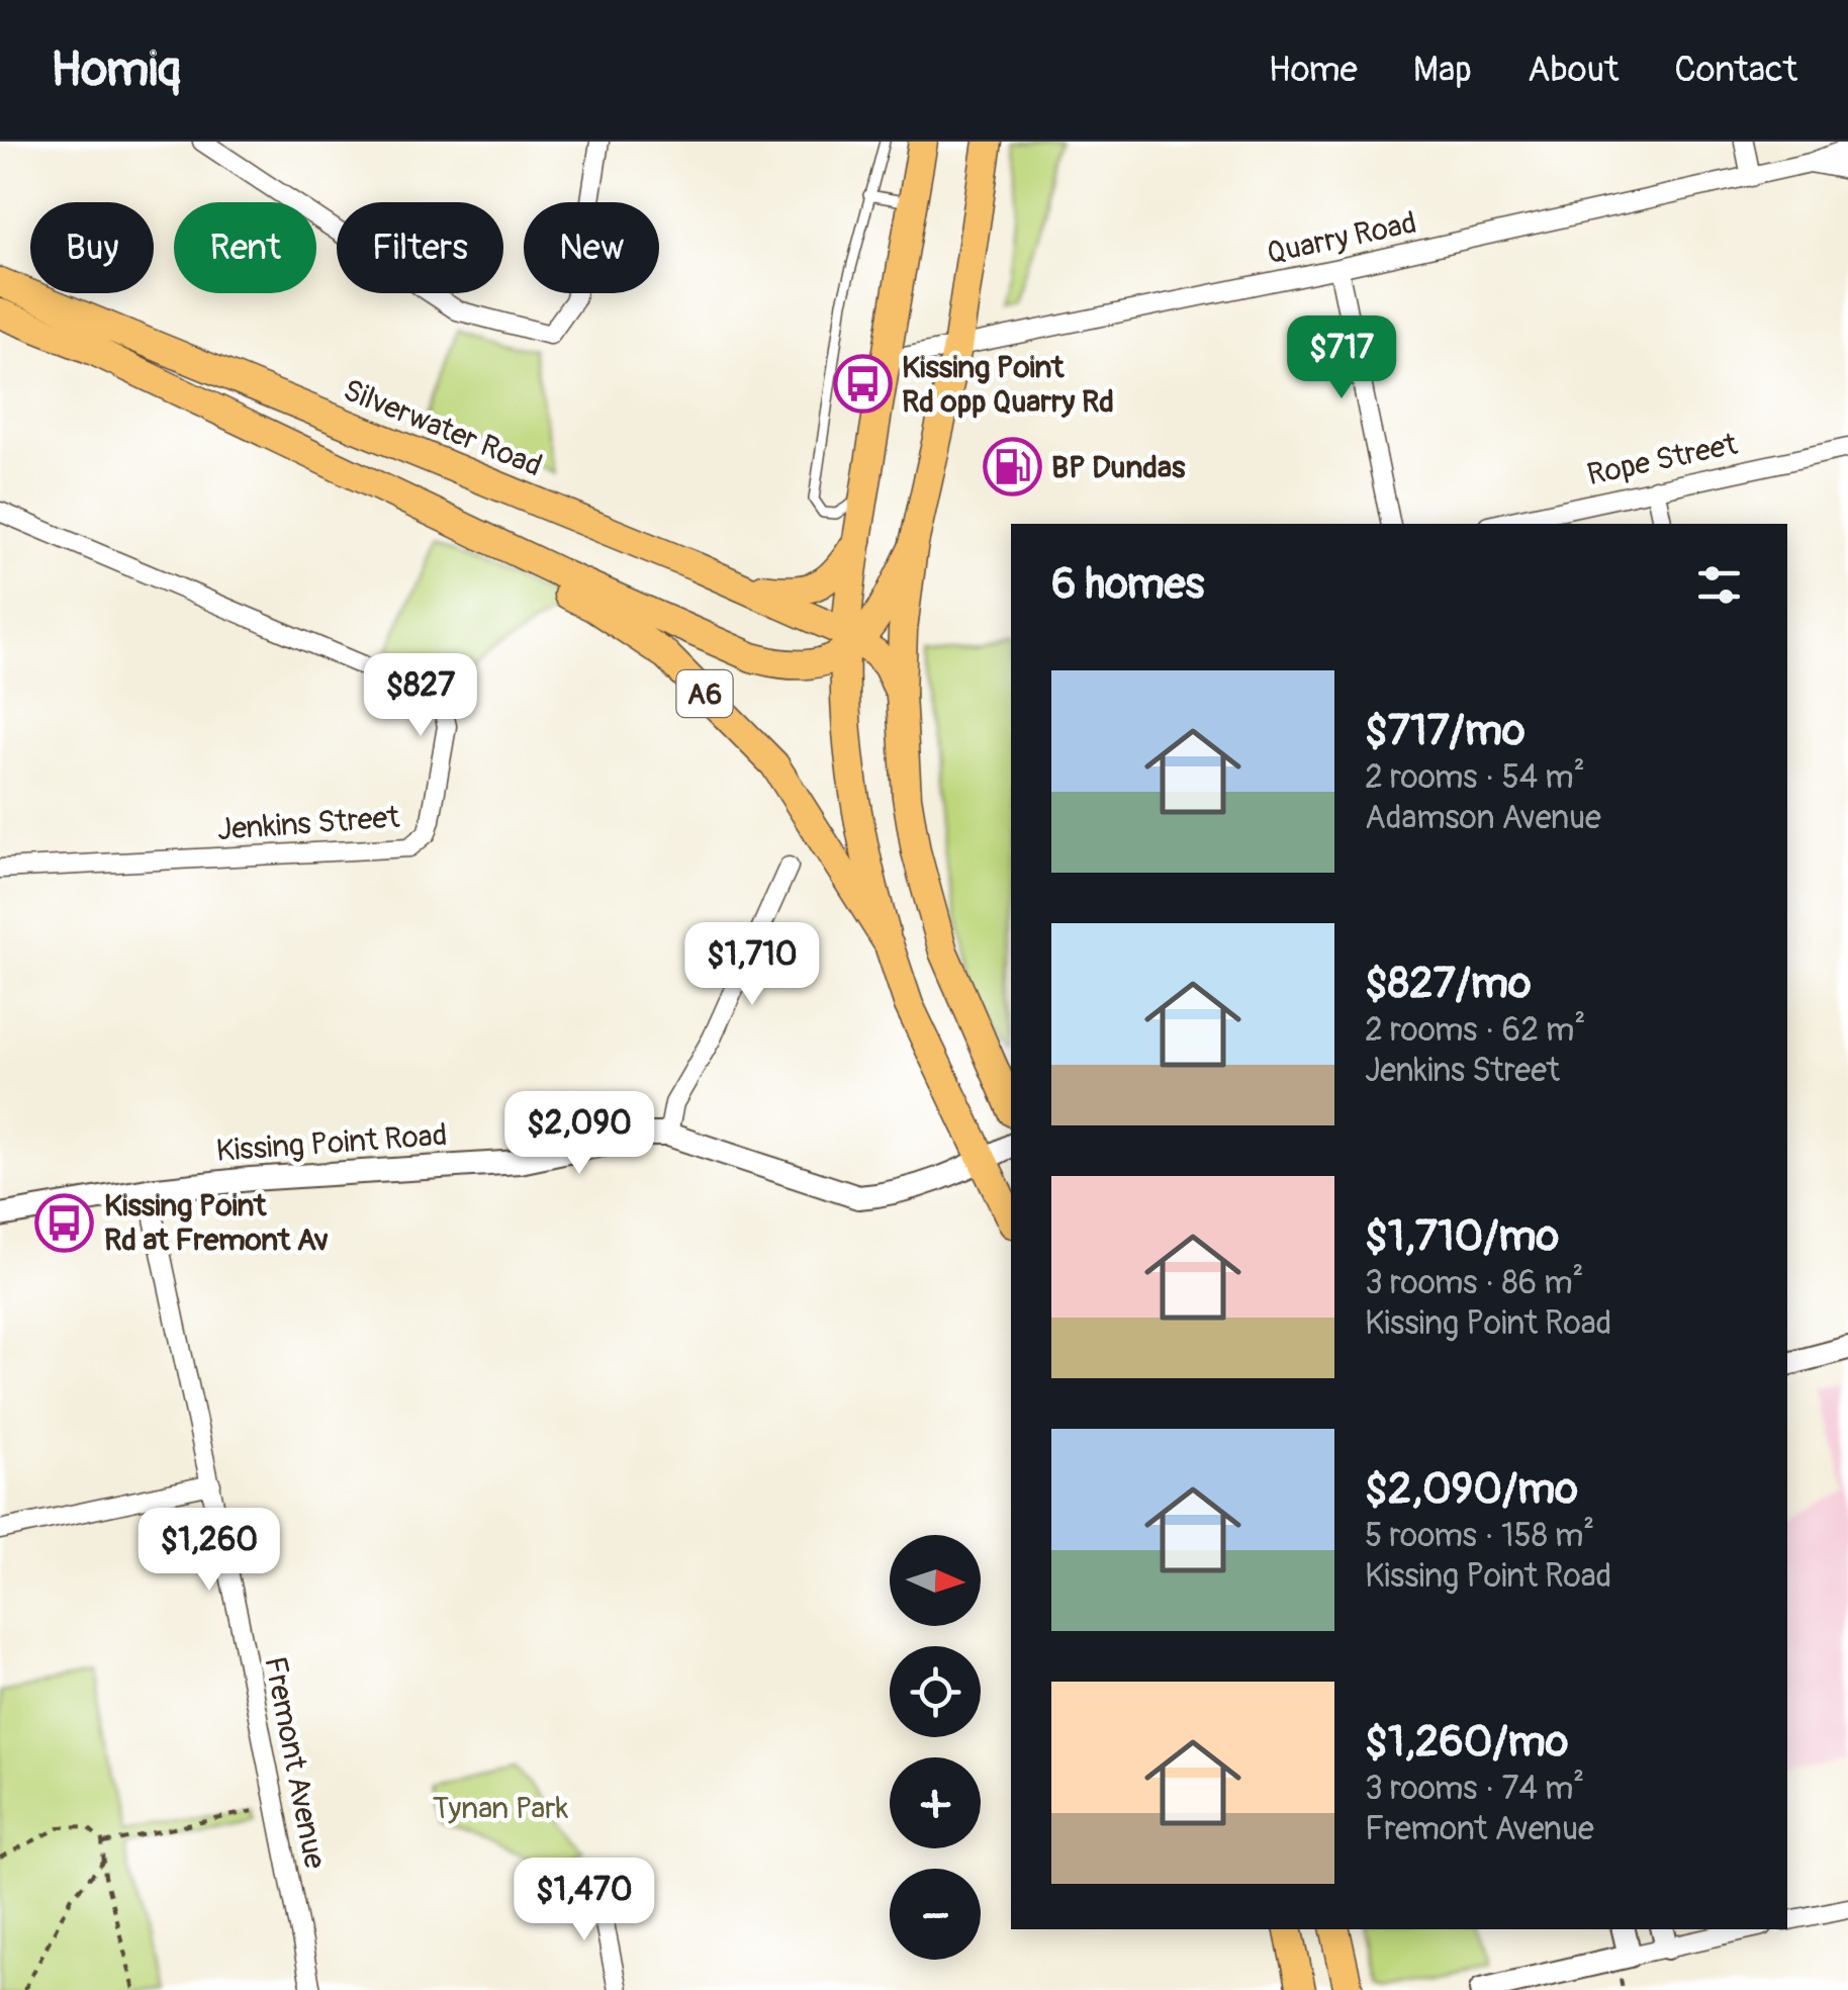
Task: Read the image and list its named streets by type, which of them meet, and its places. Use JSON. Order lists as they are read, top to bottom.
{
  "streets": {
    "main road": ["Silverwater Road", "A6"],
    "street": [
      "Quarry Road",
      "Rope Street",
      "Jenkins Street",
      "Kissing Point Road",
      "Fremont Avenue"
    ]
  },
  "crossings": [
    ["Silverwater Road", "A6"],
    ["A6", "Kissing Point Road"],
    ["Kissing Point Road", "Fremont Avenue"]
  ],
  "parks": ["Tynan Park"],
  "places": {
    "bus stop": ["Kissing Point Rd opp Quarry Rd", "Kissing Point Rd at Fremont Av"],
    "fuel station": ["BP Dundas"]
  },
  "north": "right",
  "page": {
    "header": "Homiq",
    "nav": [
      "Home",
      "Map",
      "About",
      "Contact"
    ],
    "chip": [
      "Buy",
      "Rent",
      "Filters",
      "New"
    ],
    "price": [
      "$717",
      "$827",
      "$1,710",
      "$2,090",
      "$1,260",
      "$1,470"
    ],
    "heading": "6 homes",
    "list": [
      {
        "name": "$717/mo",
        "note": "2 rooms · 54 m² · Adamson Avenue"
      },
      {
        "name": "$827/mo",
        "note": "2 rooms · 62 m² · Jenkins Street"
      },
      {
        "name": "$1,710/mo",
        "note": "3 rooms · 86 m² · Kissing Point Road"
      },
      {
        "name": "$2,090/mo",
        "note": "5 rooms · 158 m² · Kissing Point Road"
      },
      {
        "name": "$1,260/mo",
        "note": "3 rooms · 74 m² · Fremont Avenue"
      }
    ],
    "map_buttons": ["+", "−"]
  }
}
